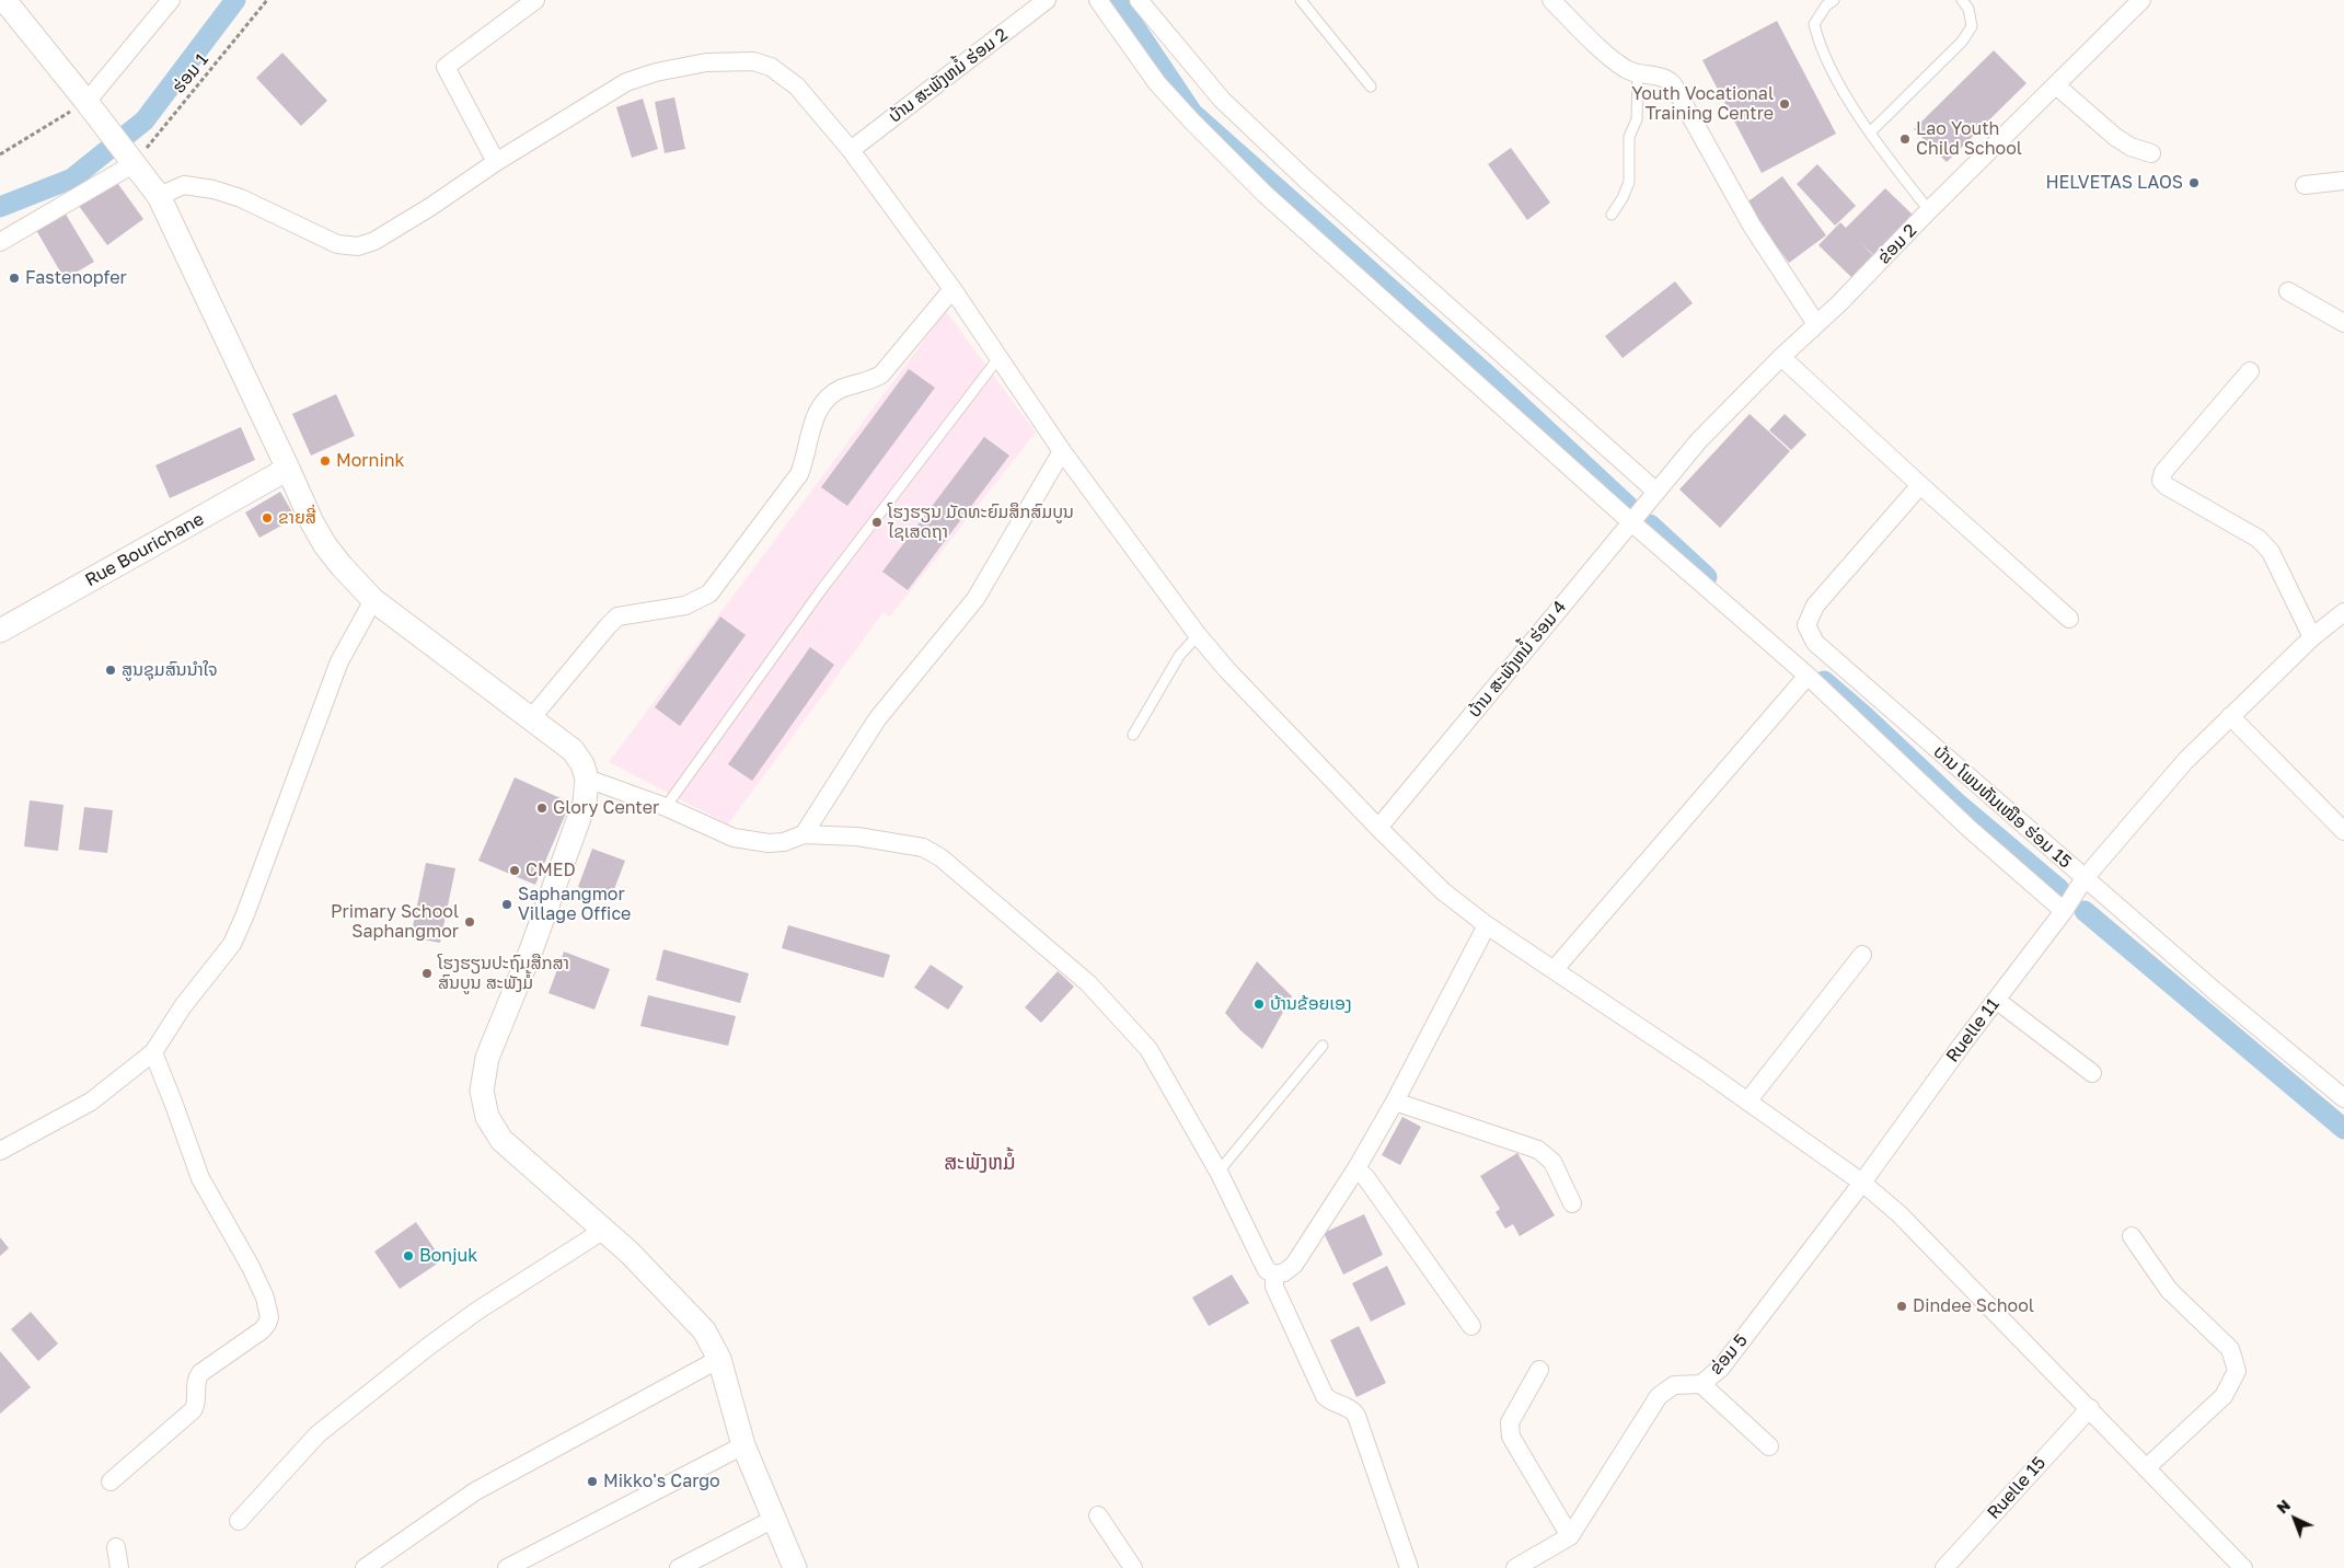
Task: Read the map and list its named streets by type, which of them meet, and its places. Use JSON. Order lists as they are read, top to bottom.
{
  "streets": {
    "street": [
      "ບ້ານ ສະພັງຫມໍ້ ຮ່ອມ 2",
      "ຂ່ອມ 2",
      "Rue Bourichane",
      "ບ້ານ ສະພັງຫມໍ້ ຮ່ອມ 4",
      "ບ້ານ ໂພນທັນເໜືອ ຮ່ອມ 15",
      "Ruelle 11",
      "ຂ່ອມ 5",
      "Ruelle 15"
    ],
    "path": ["ຮ່ອມ 1"]
  },
  "crossings": [
    ["ຂ່ອມ 2", "ບ້ານ ສະພັງຫມໍ້ ຮ່ອມ 4"],
    ["ບ້ານ ໂພນທັນເໜືອ ຮ່ອມ 15", "Ruelle 11"],
    ["Ruelle 11", "ຂ່ອມ 5"]
  ],
  "districts": ["ສະພັງຫມໍ້"],
  "places": [
    "Youth Vocational Training Centre",
    "Lao Youth Child School",
    "HELVETAS LAOS",
    "Fastenopfer",
    "Mornink",
    "ຂາຍສີ່",
    "ໂຮງຮຽນ ມັດທະຍົມສຶກສົມບູນ ໄຊເສດຖາ",
    "ສູນຊຸມສົນນຳໃຈ",
    "Glory Center",
    "CMED",
    "Saphangmor Village Office",
    "Primary School Saphangmor",
    "ໂຮງຮຽນປະຖົມສືກສາ ສົນບູນ ສະພັງມໍ້",
    "ບ້ານຂ້ອຍເອງ",
    "Bonjuk",
    "Dindee School",
    "Mikko's Cargo"
  ],
  "north": "top left"
}
